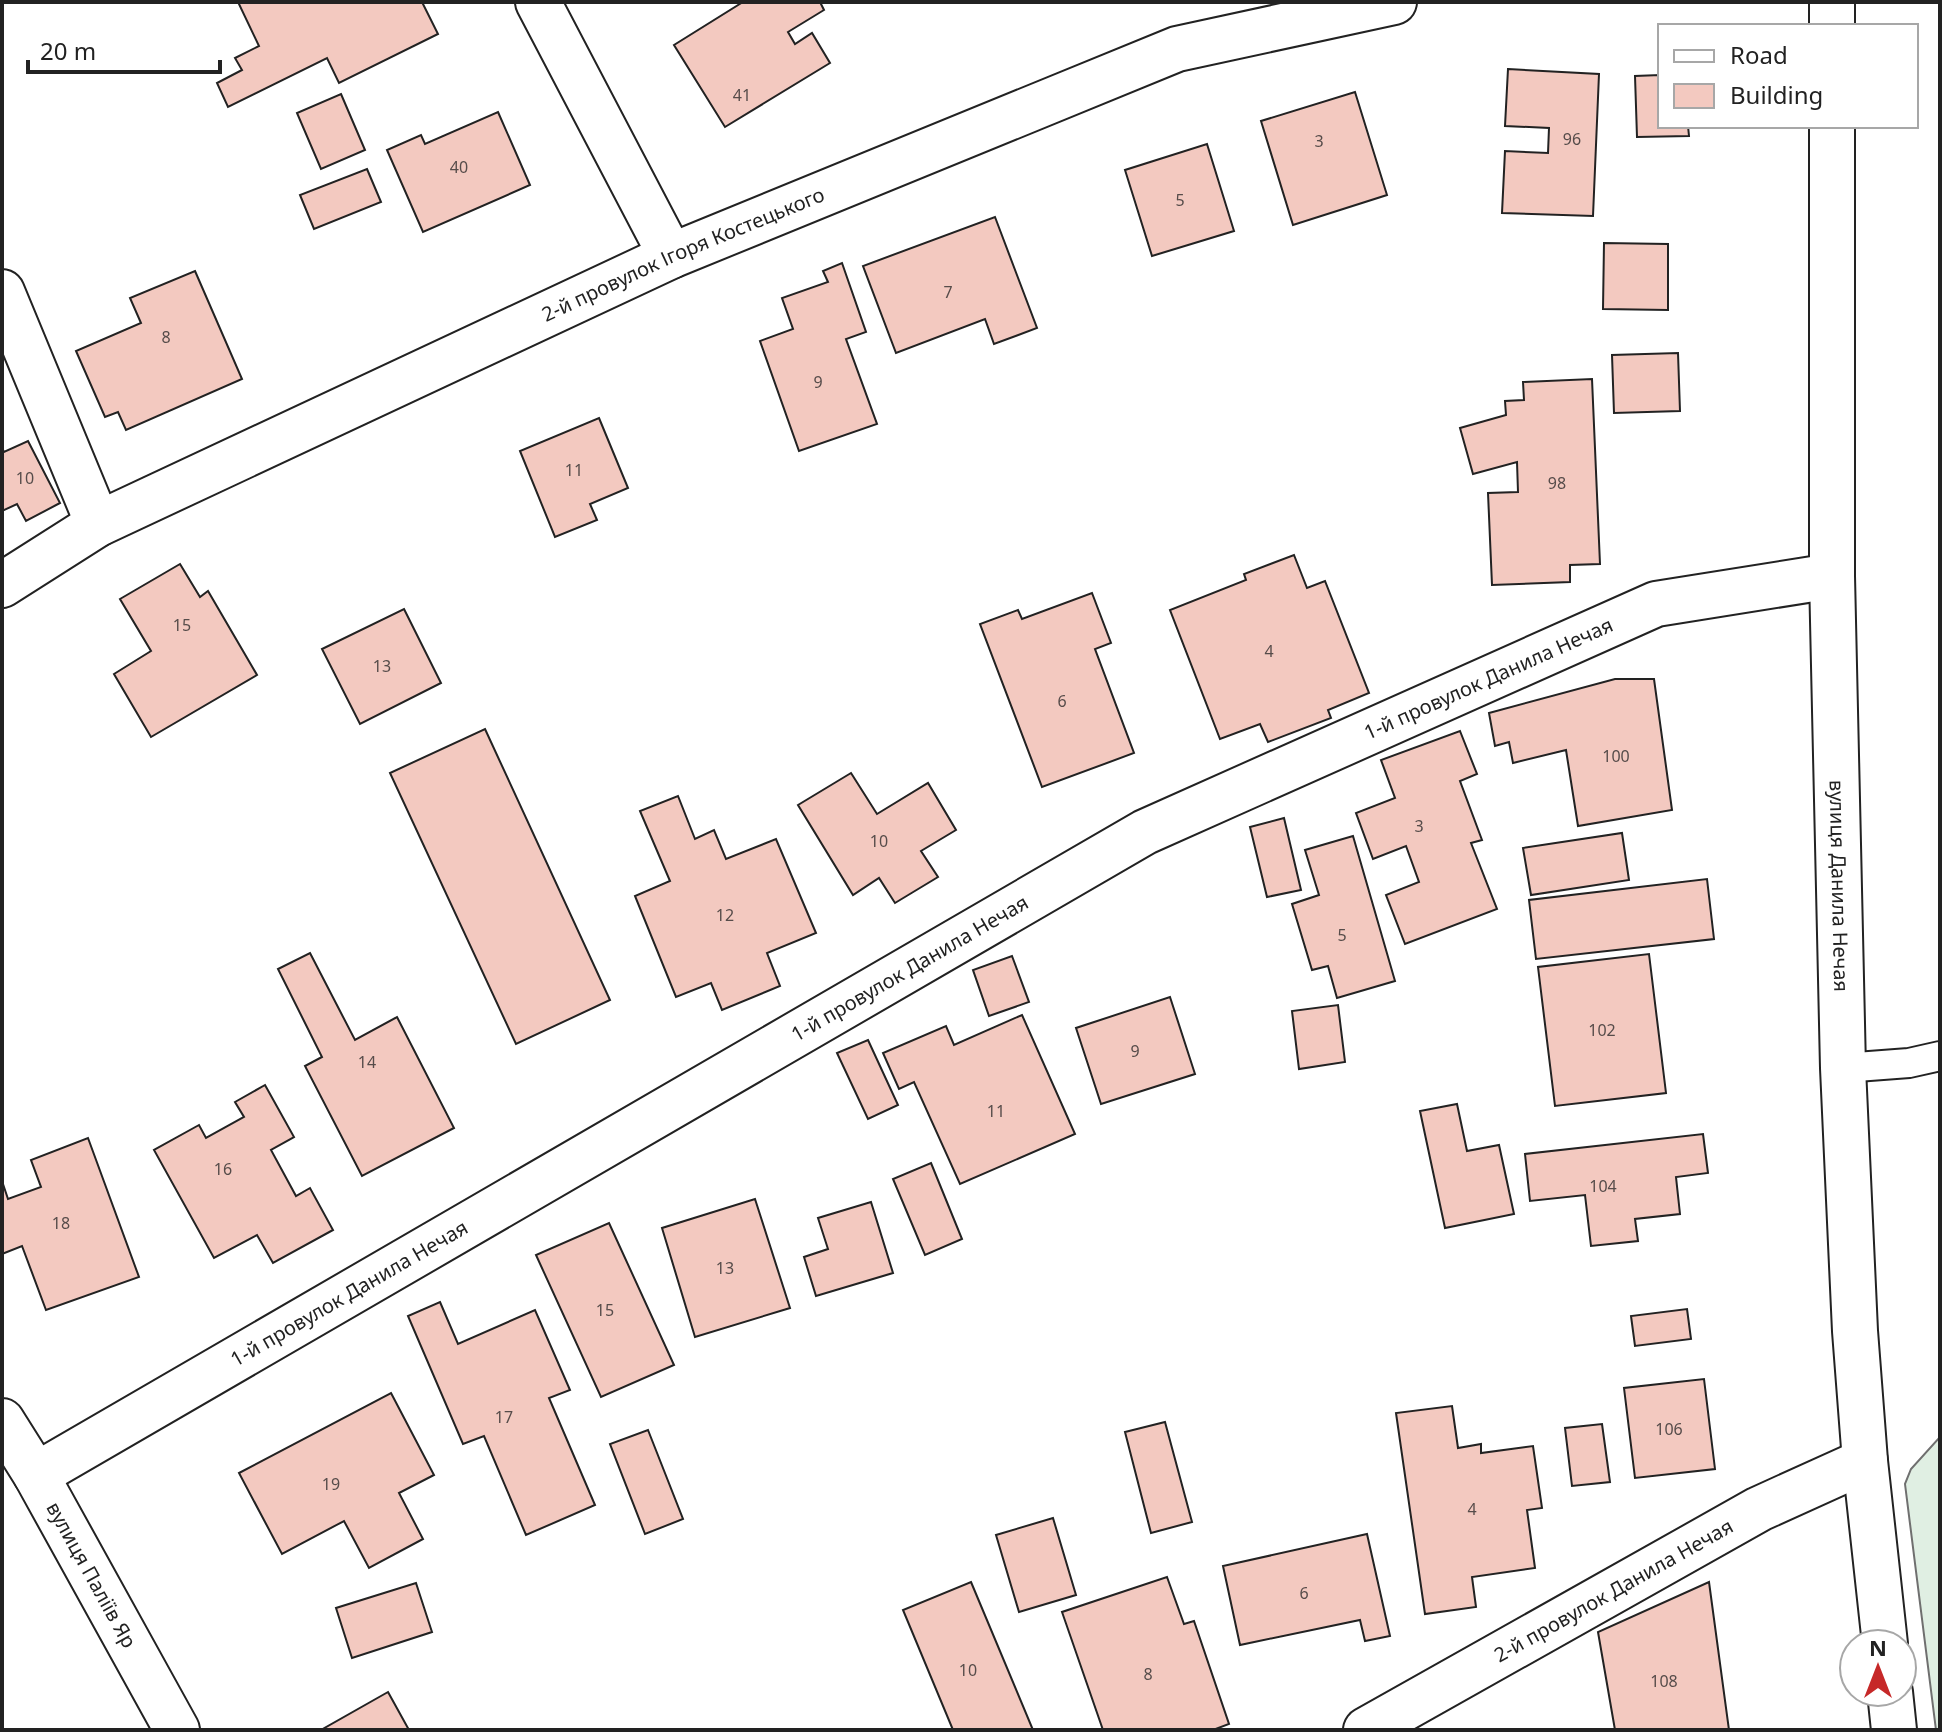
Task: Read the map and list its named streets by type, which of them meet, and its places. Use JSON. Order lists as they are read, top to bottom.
{
  "streets": {
    "street": [
      "2-й провулок Ігоря Костецького",
      "1-й провулок Данила Нечая",
      "вулиця Данила Нечая",
      "вулиця Паліїв Яр",
      "2-й провулок Данила Нечая"
    ]
  },
  "crossings": [
    ["1-й провулок Данила Нечая", "вулиця Данила Нечая"],
    ["1-й провулок Данила Нечая", "вулиця Паліїв Яр"],
    ["вулиця Данила Нечая", "2-й провулок Данила Нечая"]
  ],
  "house_numbers": [
    "41",
    "96",
    "3",
    "40",
    "5",
    "7",
    "8",
    "9",
    "11",
    "10",
    "98",
    "15",
    "4",
    "13",
    "6",
    "100",
    "3",
    "10",
    "12",
    "5",
    "102",
    "9",
    "14",
    "11",
    "16",
    "104",
    "18",
    "13",
    "15",
    "17",
    "106",
    "19",
    "4",
    "6",
    "10",
    "8",
    "108"
  ],
  "legend": ["Road", "Building"],
  "scale_bar": "20 m",
  "north": "top"
}
